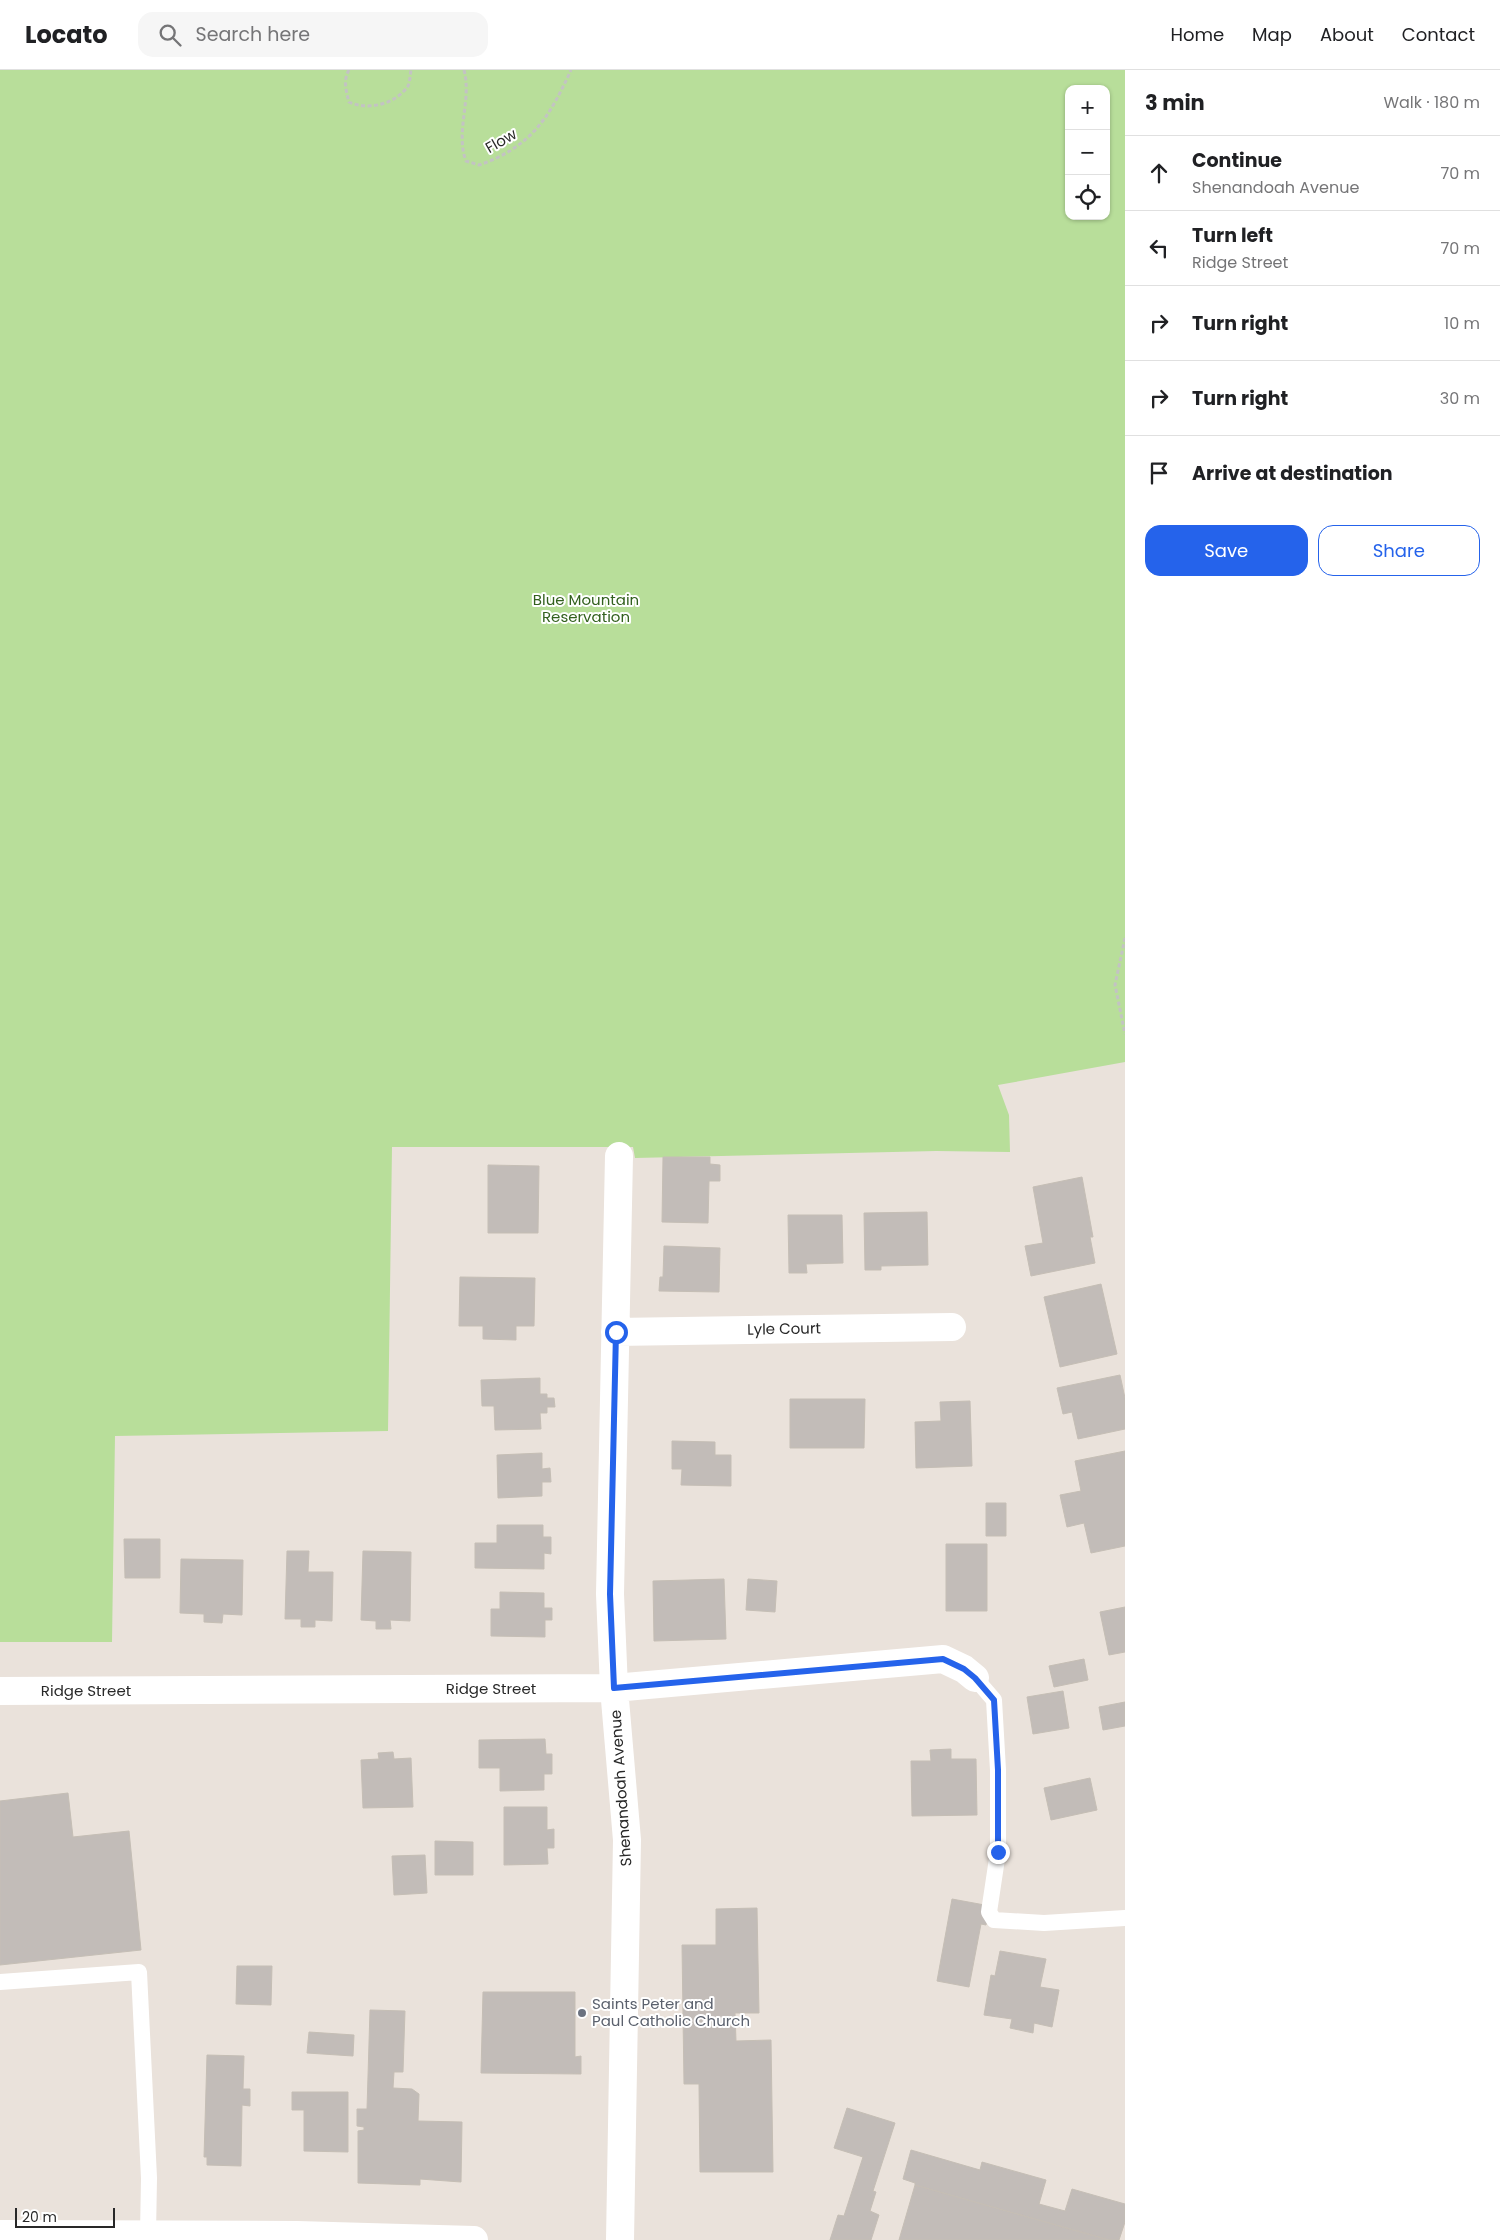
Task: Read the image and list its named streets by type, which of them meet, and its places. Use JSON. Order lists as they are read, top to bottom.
{
  "streets": {
    "street": ["Lyle Court", "Ridge Street", "Shenandoah Avenue"],
    "path": ["Flow"]
  },
  "crossings": [
    ["Lyle Court", "Shenandoah Avenue"],
    ["Ridge Street", "Shenandoah Avenue"]
  ],
  "parks": ["Blue Mountain Reservation"],
  "places": ["Saints Peter and Paul Catholic Church"],
  "scale_bar": "20 m",
  "page": {
    "header": "Locato",
    "search": "Search here",
    "nav": [
      "Home",
      "Map",
      "About",
      "Contact"
    ],
    "heading": ["3 min", "Walk · 180 m"],
    "map_buttons": ["+", "−"],
    "list": [
      ["Continue", "Shenandoah Avenue", "70 m"],
      ["Turn left", "Ridge Street", "70 m"],
      ["Turn right", "10 m"],
      ["Turn right", "30 m"],
      "Arrive at destination"
    ],
    "buttons": ["Save", "Share"],
    "scale": "20 m"
  }
}
